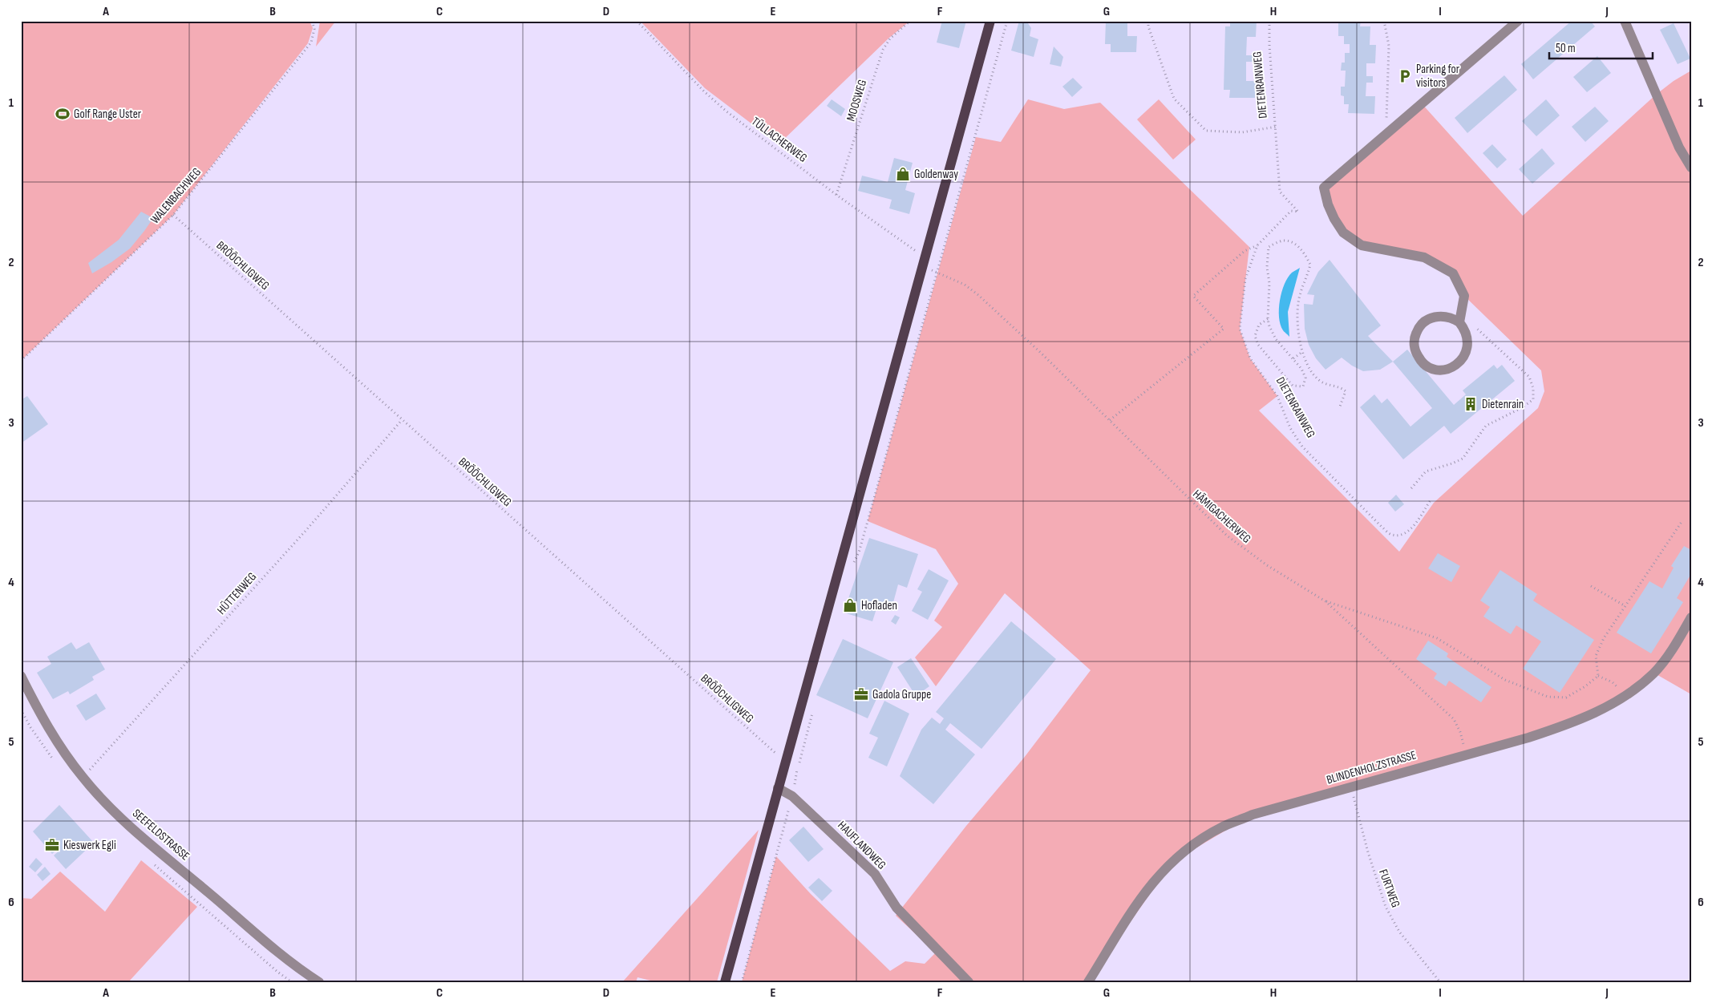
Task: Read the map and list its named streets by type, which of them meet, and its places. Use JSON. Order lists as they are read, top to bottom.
{
  "streets": {
    "street": ["BLINDENHOLZSTRASSE", "SEEFELDSTRASSE", "HAUFLANDWEG"],
    "path": [
      "DIETENRAINWEG",
      "MOOSWEG",
      "TÜLLACHERWEG",
      "WALENBACHWEG",
      "BRÖÖCHLIGWEG",
      "HÄMIGACHERWEG",
      "HÜTTENWEG",
      "FURTWEG"
    ]
  },
  "crossings": [
    ["MOOSWEG", "TÜLLACHERWEG"],
    ["WALENBACHWEG", "BRÖÖCHLIGWEG"],
    ["BRÖÖCHLIGWEG", "HÜTTENWEG"],
    ["HÄMIGACHERWEG", "BLINDENHOLZSTRASSE"],
    ["HÜTTENWEG", "SEEFELDSTRASSE"],
    ["BLINDENHOLZSTRASSE", "FURTWEG"]
  ],
  "places": {
    "parking": ["Parking for visitors"],
    "sports": ["Golf Range Uster"],
    "shop": ["Goldenway", "Hofladen"],
    "building": ["Dietenrain"],
    "office": ["Gadola Gruppe", "Kieswerk Egli"]
  },
  "scale_bar": "50 m",
  "grid": {
    "columns": [
      "A",
      "B",
      "C",
      "D",
      "E",
      "F",
      "G",
      "H",
      "I",
      "J"
    ],
    "rows": [
      "1",
      "2",
      "3",
      "4",
      "5",
      "6"
    ]
  }
}
